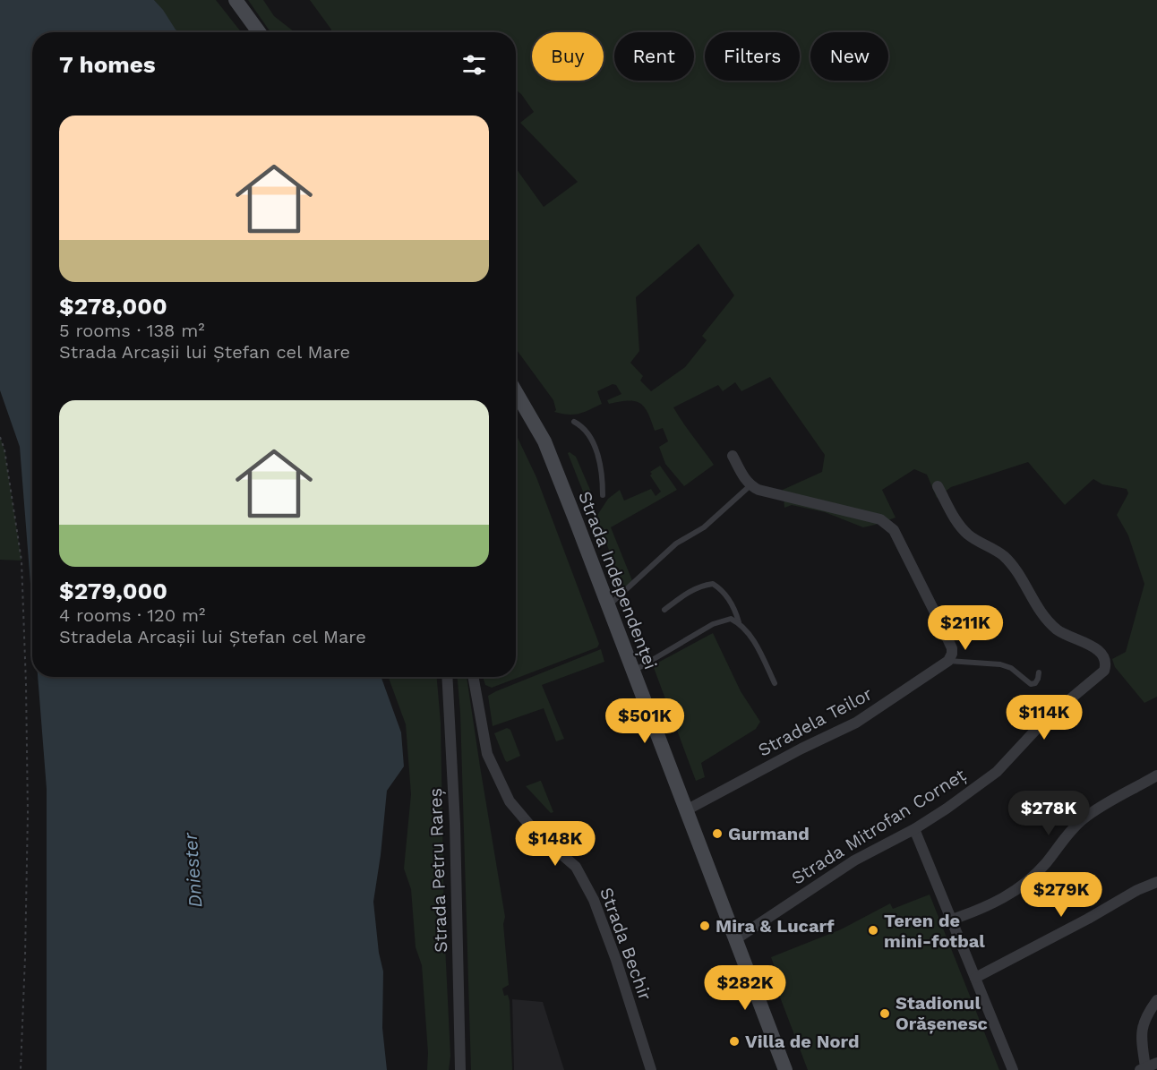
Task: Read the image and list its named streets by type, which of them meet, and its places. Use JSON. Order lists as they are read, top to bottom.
{
  "streets": {
    "main road": ["Strada Independenței"],
    "street": [
      "Stradela Teilor",
      "Strada Mitrofan Corneț",
      "Strada Petru Rareș",
      "Strada Bechir"
    ]
  },
  "crossings": [
    ["Strada Independenței", "Stradela Teilor"],
    ["Strada Independenței", "Strada Mitrofan Corneț"]
  ],
  "water": ["Dniester"],
  "places": [
    "Gurmand",
    "Mira & Lucarf",
    "Teren de mini-fotbal",
    "Stadionul Orășenesc",
    "Villa de Nord"
  ],
  "page": {
    "chip": [
      "Buy",
      "Rent",
      "Filters",
      "New"
    ],
    "heading": "7 homes",
    "list": [
      {
        "name": "$278,000",
        "note": "5 rooms · 138 m² · Strada Arcașii lui Ștefan cel Mare"
      },
      {
        "name": "$279,000",
        "note": "4 rooms · 120 m² · Stradela Arcașii lui Ștefan cel Mare"
      }
    ],
    "price": [
      "$211K",
      "$114K",
      "$501K",
      "$278K",
      "$148K",
      "$279K",
      "$282K"
    ]
  }
}
